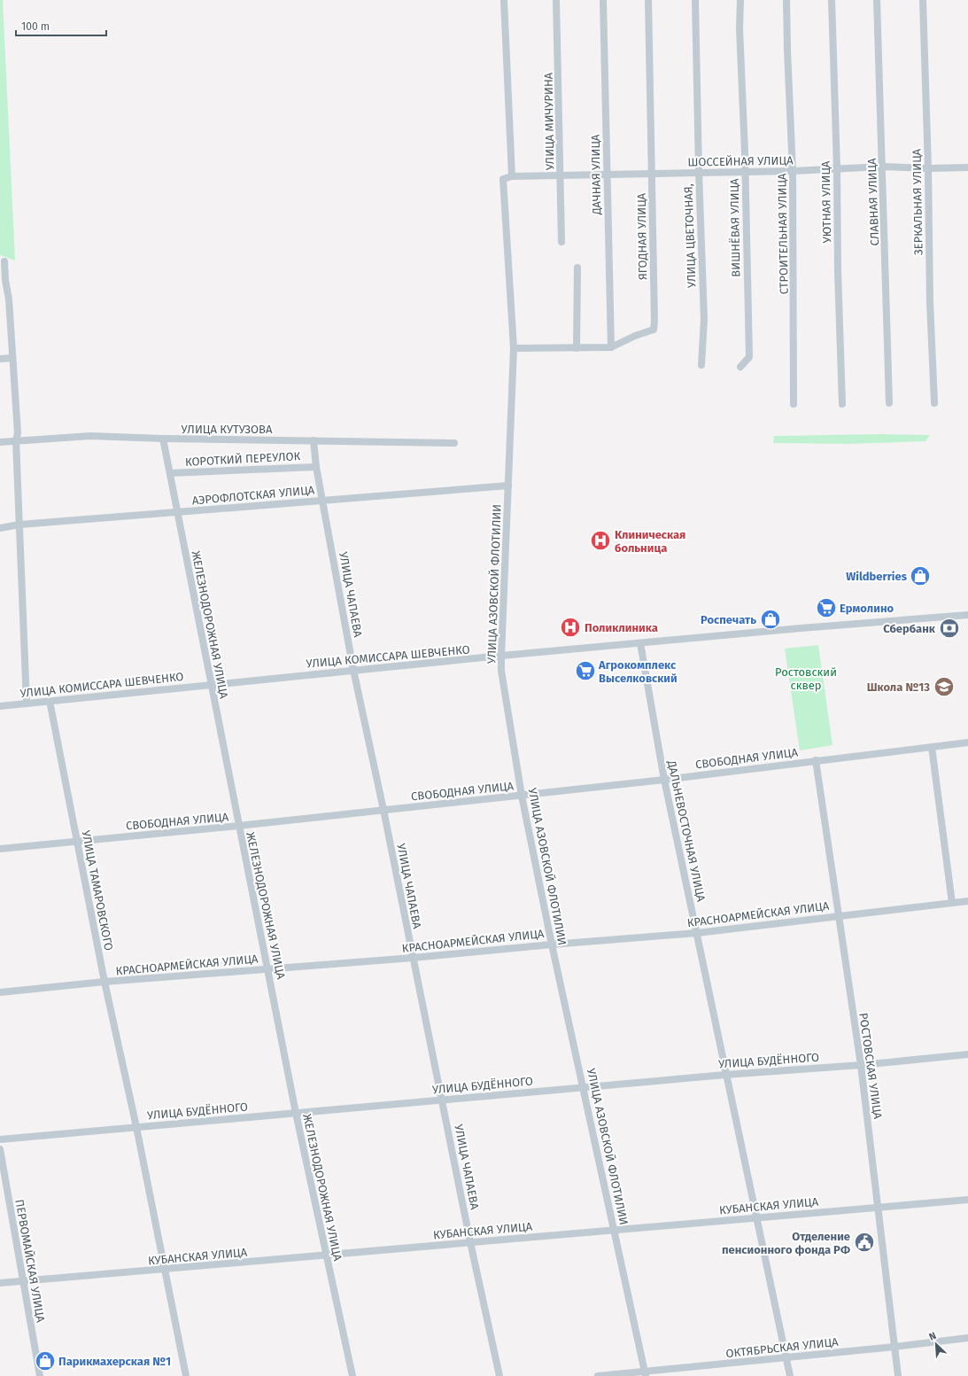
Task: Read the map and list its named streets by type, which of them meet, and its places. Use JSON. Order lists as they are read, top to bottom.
{
  "streets": {
    "street": [
      "УЛИЦА МИЧУРИНА",
      "ШОССЕЙНАЯ УЛИЦА",
      "ДАЧНАЯ УЛИЦА",
      "УЮТНАЯ УЛИЦА",
      "СЛАВНАЯ УЛИЦА",
      "ЗЕРКАЛЬНАЯ УЛИЦА",
      "ВИШНЁВАЯ УЛИЦА",
      "СТРОИТЕЛЬНАЯ УЛИЦА",
      "УЛИЦА ЦВЕТОЧНАЯ,",
      "ЯГОДНАЯ УЛИЦА",
      "УЛИЦА КУТУЗОВА",
      "КОРОТКИЙ ПЕРЕУЛОК",
      "АЭРОФЛОТСКАЯ УЛИЦА",
      "УЛИЦА АЗОВСКОЙ ФЛОТИЛИИ",
      "УЛИЦА ЧАПАЕВА",
      "ЖЕЛЕЗНОДОРОЖНАЯ УЛИЦА",
      "УЛИЦА КОМИССАРА ШЕВЧЕНКО",
      "СВОБОДНАЯ УЛИЦА",
      "ДАЛЬНЕВОСТОЧНАЯ УЛИЦА",
      "УЛИЦА ТАМАРОВСКОГО",
      "КРАСНОАРМЕЙСКАЯ УЛИЦА",
      "УЛИЦА БУДЁННОГО",
      "РОСТОВСКАЯ УЛИЦА",
      "КУБАНСКАЯ УЛИЦА",
      "ПЕРВОМАЙСКАЯ УЛИЦА",
      "ОКТЯБРЬСКАЯ УЛИЦА"
    ]
  },
  "crossings": [
    ["УЛИЦА МИЧУРИНА", "ШОССЕЙНАЯ УЛИЦА"],
    ["ШОССЕЙНАЯ УЛИЦА", "ДАЧНАЯ УЛИЦА"],
    ["ШОССЕЙНАЯ УЛИЦА", "УЮТНАЯ УЛИЦА"],
    ["ШОССЕЙНАЯ УЛИЦА", "СЛАВНАЯ УЛИЦА"],
    ["ШОССЕЙНАЯ УЛИЦА", "ЗЕРКАЛЬНАЯ УЛИЦА"],
    ["ШОССЕЙНАЯ УЛИЦА", "ВИШНЁВАЯ УЛИЦА"],
    ["ШОССЕЙНАЯ УЛИЦА", "СТРОИТЕЛЬНАЯ УЛИЦА"],
    ["ШОССЕЙНАЯ УЛИЦА", "УЛИЦА ЦВЕТОЧНАЯ,"],
    ["ШОССЕЙНАЯ УЛИЦА", "ЯГОДНАЯ УЛИЦА"],
    ["ДАЧНАЯ УЛИЦА", "ЯГОДНАЯ УЛИЦА"],
    ["ЯГОДНАЯ УЛИЦА", "УЛИЦА АЗОВСКОЙ ФЛОТИЛИИ"],
    ["УЛИЦА КУТУЗОВА", "УЛИЦА ЧАПАЕВА"],
    ["УЛИЦА КУТУЗОВА", "ЖЕЛЕЗНОДОРОЖНАЯ УЛИЦА"],
    ["КОРОТКИЙ ПЕРЕУЛОК", "УЛИЦА ЧАПАЕВА"],
    ["КОРОТКИЙ ПЕРЕУЛОК", "ЖЕЛЕЗНОДОРОЖНАЯ УЛИЦА"],
    ["АЭРОФЛОТСКАЯ УЛИЦА", "УЛИЦА АЗОВСКОЙ ФЛОТИЛИИ"],
    ["АЭРОФЛОТСКАЯ УЛИЦА", "УЛИЦА ЧАПАЕВА"],
    ["АЭРОФЛОТСКАЯ УЛИЦА", "ЖЕЛЕЗНОДОРОЖНАЯ УЛИЦА"],
    ["УЛИЦА АЗОВСКОЙ ФЛОТИЛИИ", "УЛИЦА КОМИССАРА ШЕВЧЕНКО"],
    ["УЛИЦА АЗОВСКОЙ ФЛОТИЛИИ", "СВОБОДНАЯ УЛИЦА"],
    ["УЛИЦА АЗОВСКОЙ ФЛОТИЛИИ", "КРАСНОАРМЕЙСКАЯ УЛИЦА"],
    ["УЛИЦА АЗОВСКОЙ ФЛОТИЛИИ", "УЛИЦА БУДЁННОГО"],
    ["УЛИЦА АЗОВСКОЙ ФЛОТИЛИИ", "КУБАНСКАЯ УЛИЦА"],
    ["УЛИЦА АЗОВСКОЙ ФЛОТИЛИИ", "ОКТЯБРЬСКАЯ УЛИЦА"],
    ["УЛИЦА ЧАПАЕВА", "УЛИЦА КОМИССАРА ШЕВЧЕНКО"],
    ["УЛИЦА ЧАПАЕВА", "СВОБОДНАЯ УЛИЦА"],
    ["УЛИЦА ЧАПАЕВА", "КРАСНОАРМЕЙСКАЯ УЛИЦА"],
    ["УЛИЦА ЧАПАЕВА", "УЛИЦА БУДЁННОГО"],
    ["УЛИЦА ЧАПАЕВА", "КУБАНСКАЯ УЛИЦА"],
    ["ЖЕЛЕЗНОДОРОЖНАЯ УЛИЦА", "УЛИЦА КОМИССАРА ШЕВЧЕНКО"],
    ["ЖЕЛЕЗНОДОРОЖНАЯ УЛИЦА", "СВОБОДНАЯ УЛИЦА"],
    ["ЖЕЛЕЗНОДОРОЖНАЯ УЛИЦА", "КРАСНОАРМЕЙСКАЯ УЛИЦА"],
    ["ЖЕЛЕЗНОДОРОЖНАЯ УЛИЦА", "УЛИЦА БУДЁННОГО"],
    ["ЖЕЛЕЗНОДОРОЖНАЯ УЛИЦА", "КУБАНСКАЯ УЛИЦА"],
    ["УЛИЦА КОМИССАРА ШЕВЧЕНКО", "ДАЛЬНЕВОСТОЧНАЯ УЛИЦА"],
    ["УЛИЦА КОМИССАРА ШЕВЧЕНКО", "УЛИЦА ТАМАРОВСКОГО"],
    ["СВОБОДНАЯ УЛИЦА", "ДАЛЬНЕВОСТОЧНАЯ УЛИЦА"],
    ["СВОБОДНАЯ УЛИЦА", "УЛИЦА ТАМАРОВСКОГО"],
    ["СВОБОДНАЯ УЛИЦА", "РОСТОВСКАЯ УЛИЦА"],
    ["ДАЛЬНЕВОСТОЧНАЯ УЛИЦА", "КРАСНОАРМЕЙСКАЯ УЛИЦА"],
    ["ДАЛЬНЕВОСТОЧНАЯ УЛИЦА", "УЛИЦА БУДЁННОГО"],
    ["ДАЛЬНЕВОСТОЧНАЯ УЛИЦА", "КУБАНСКАЯ УЛИЦА"],
    ["ДАЛЬНЕВОСТОЧНАЯ УЛИЦА", "ОКТЯБРЬСКАЯ УЛИЦА"],
    ["УЛИЦА ТАМАРОВСКОГО", "КРАСНОАРМЕЙСКАЯ УЛИЦА"],
    ["УЛИЦА ТАМАРОВСКОГО", "УЛИЦА БУДЁННОГО"],
    ["УЛИЦА ТАМАРОВСКОГО", "КУБАНСКАЯ УЛИЦА"],
    ["КРАСНОАРМЕЙСКАЯ УЛИЦА", "РОСТОВСКАЯ УЛИЦА"],
    ["УЛИЦА БУДЁННОГО", "РОСТОВСКАЯ УЛИЦА"],
    ["РОСТОВСКАЯ УЛИЦА", "КУБАНСКАЯ УЛИЦА"],
    ["РОСТОВСКАЯ УЛИЦА", "ОКТЯБРЬСКАЯ УЛИЦА"],
    ["КУБАНСКАЯ УЛИЦА", "ПЕРВОМАЙСКАЯ УЛИЦА"]
  ],
  "parks": ["Ростовский сквер"],
  "places": {
    "hospital": ["Клиническая больница", "Поликлиника"],
    "shop": ["Wildberries", "Роспечать", "Парикмахерская №1"],
    "supermarket": ["Ермолино", "Агрокомплекс Выселковский"],
    "bank": ["Сбербанк"],
    "school or university": ["Школа №13"],
    "public building": ["Отделение пенсионного фонда РФ"]
  },
  "scale_bar": "100 m",
  "north": "top left"
}
